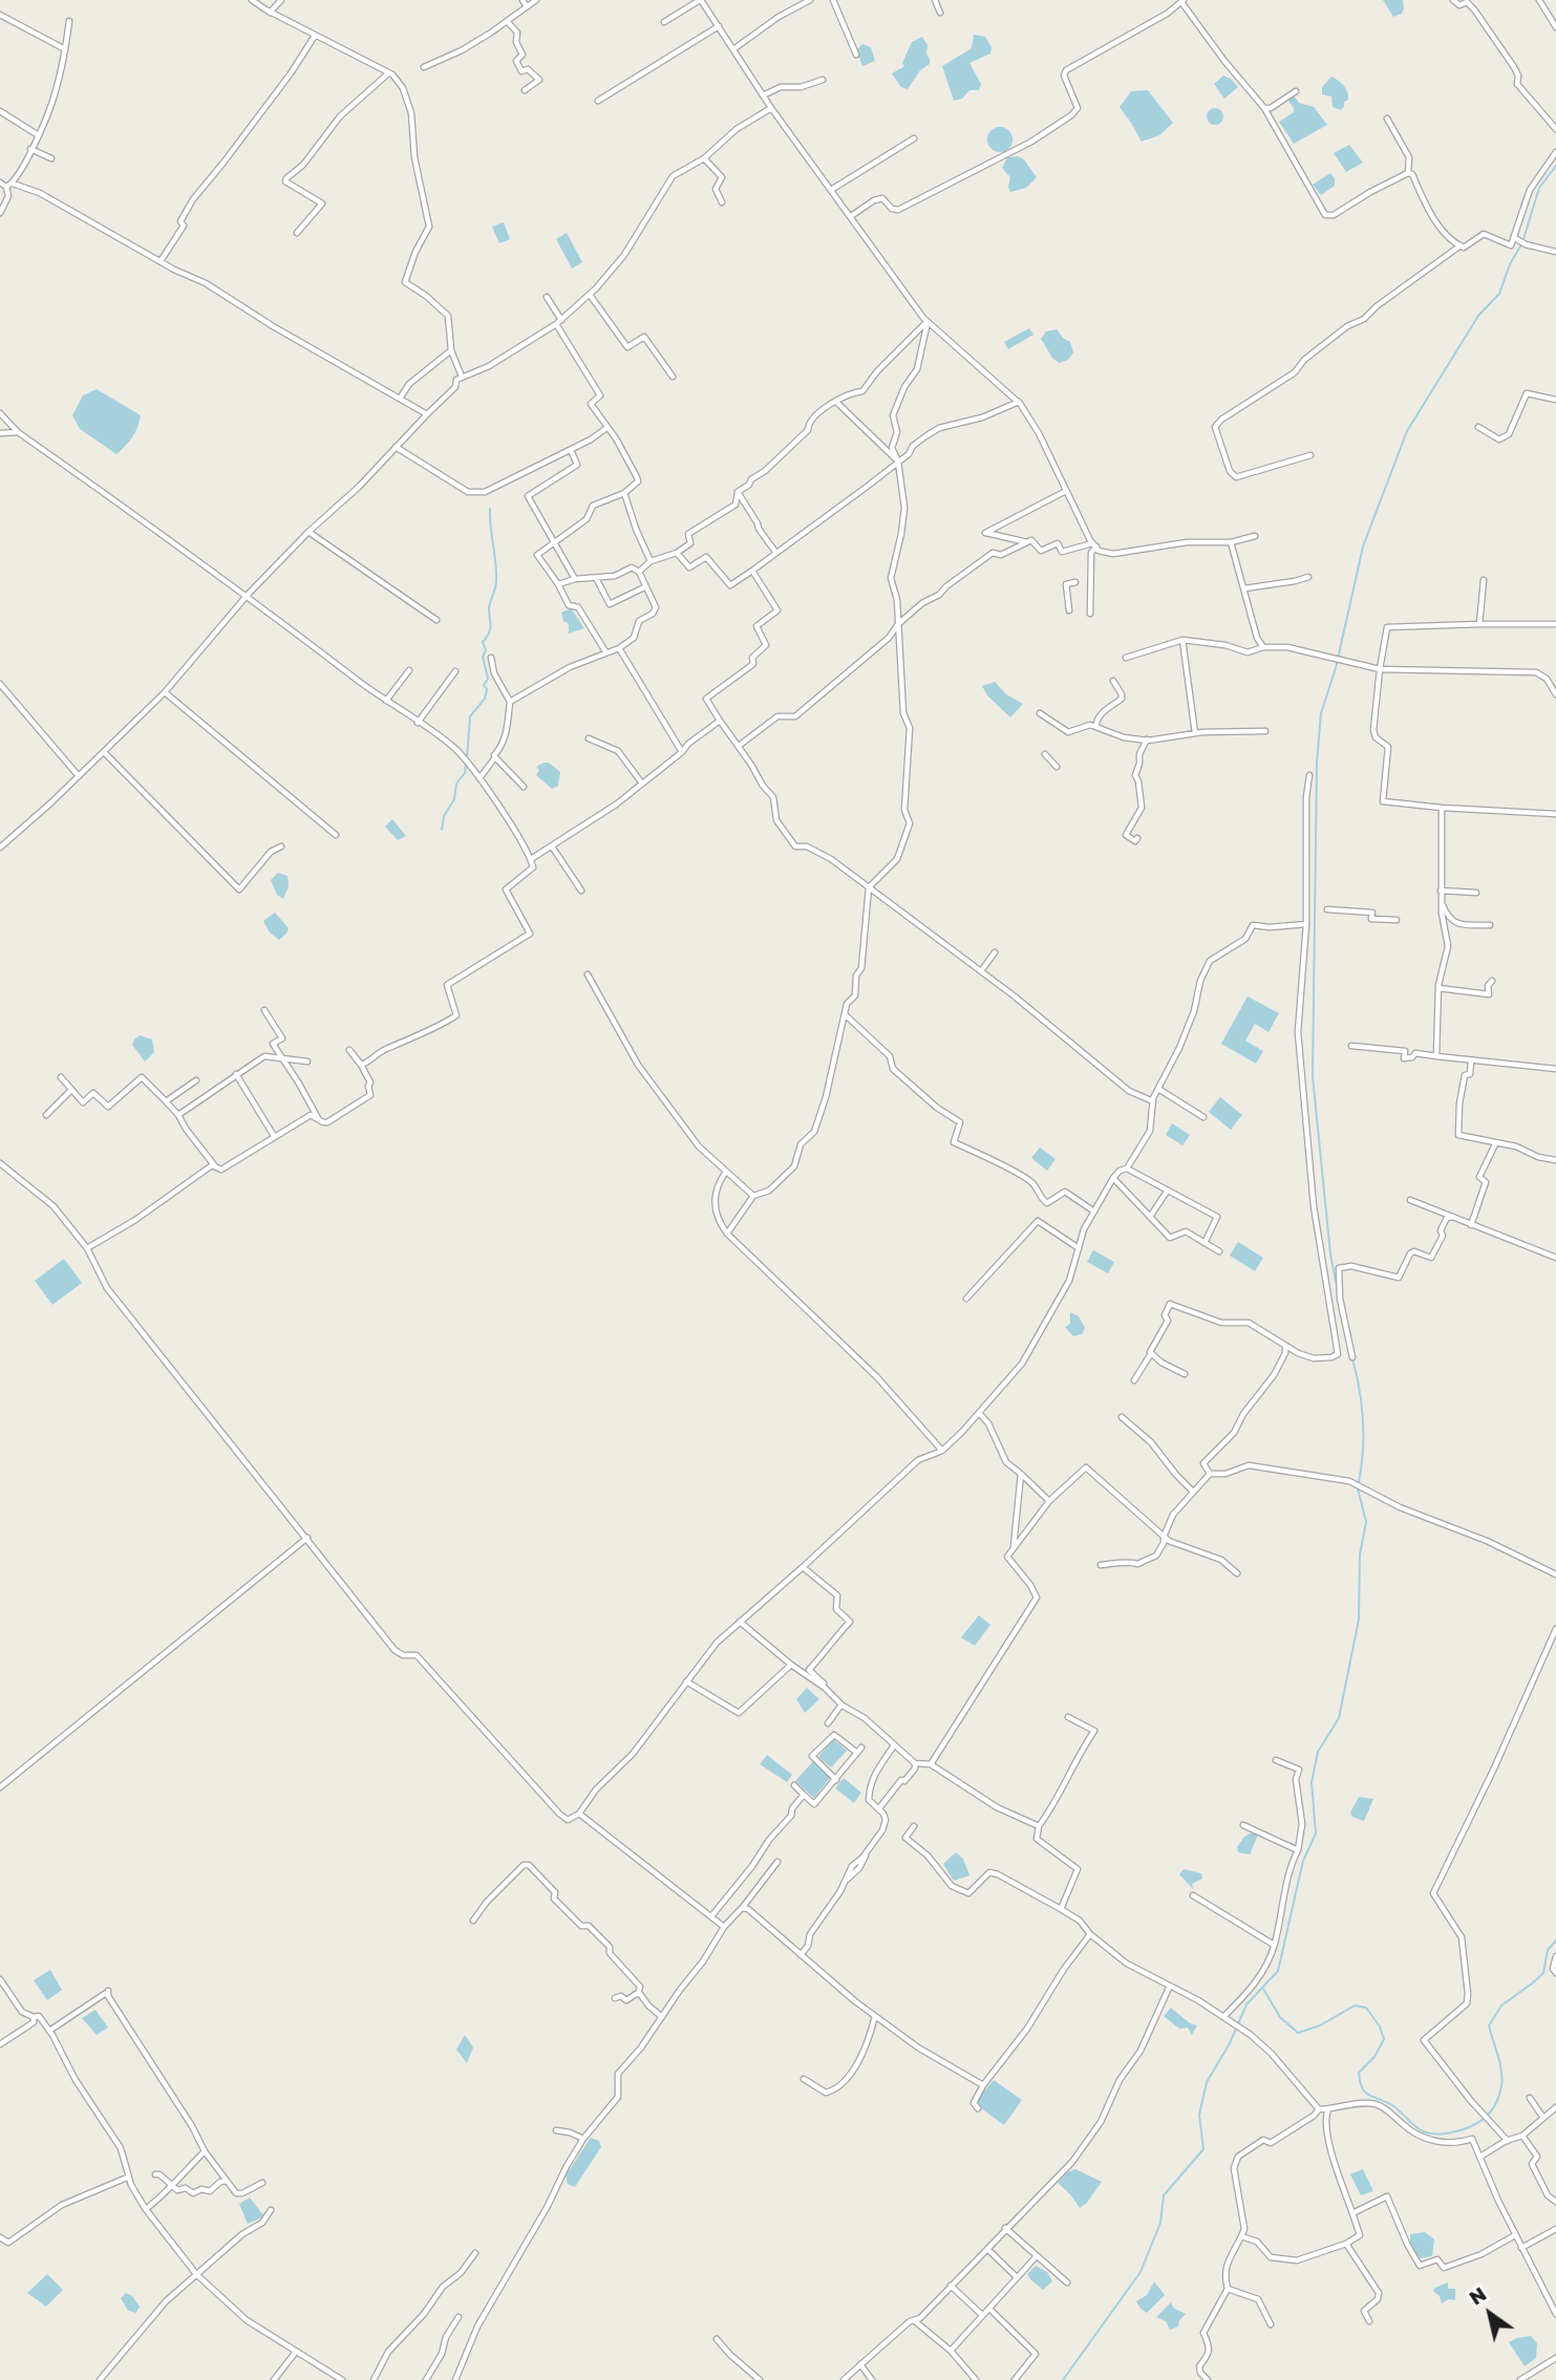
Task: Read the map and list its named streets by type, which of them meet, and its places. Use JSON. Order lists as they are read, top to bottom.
{
  "north": "top left"
}
